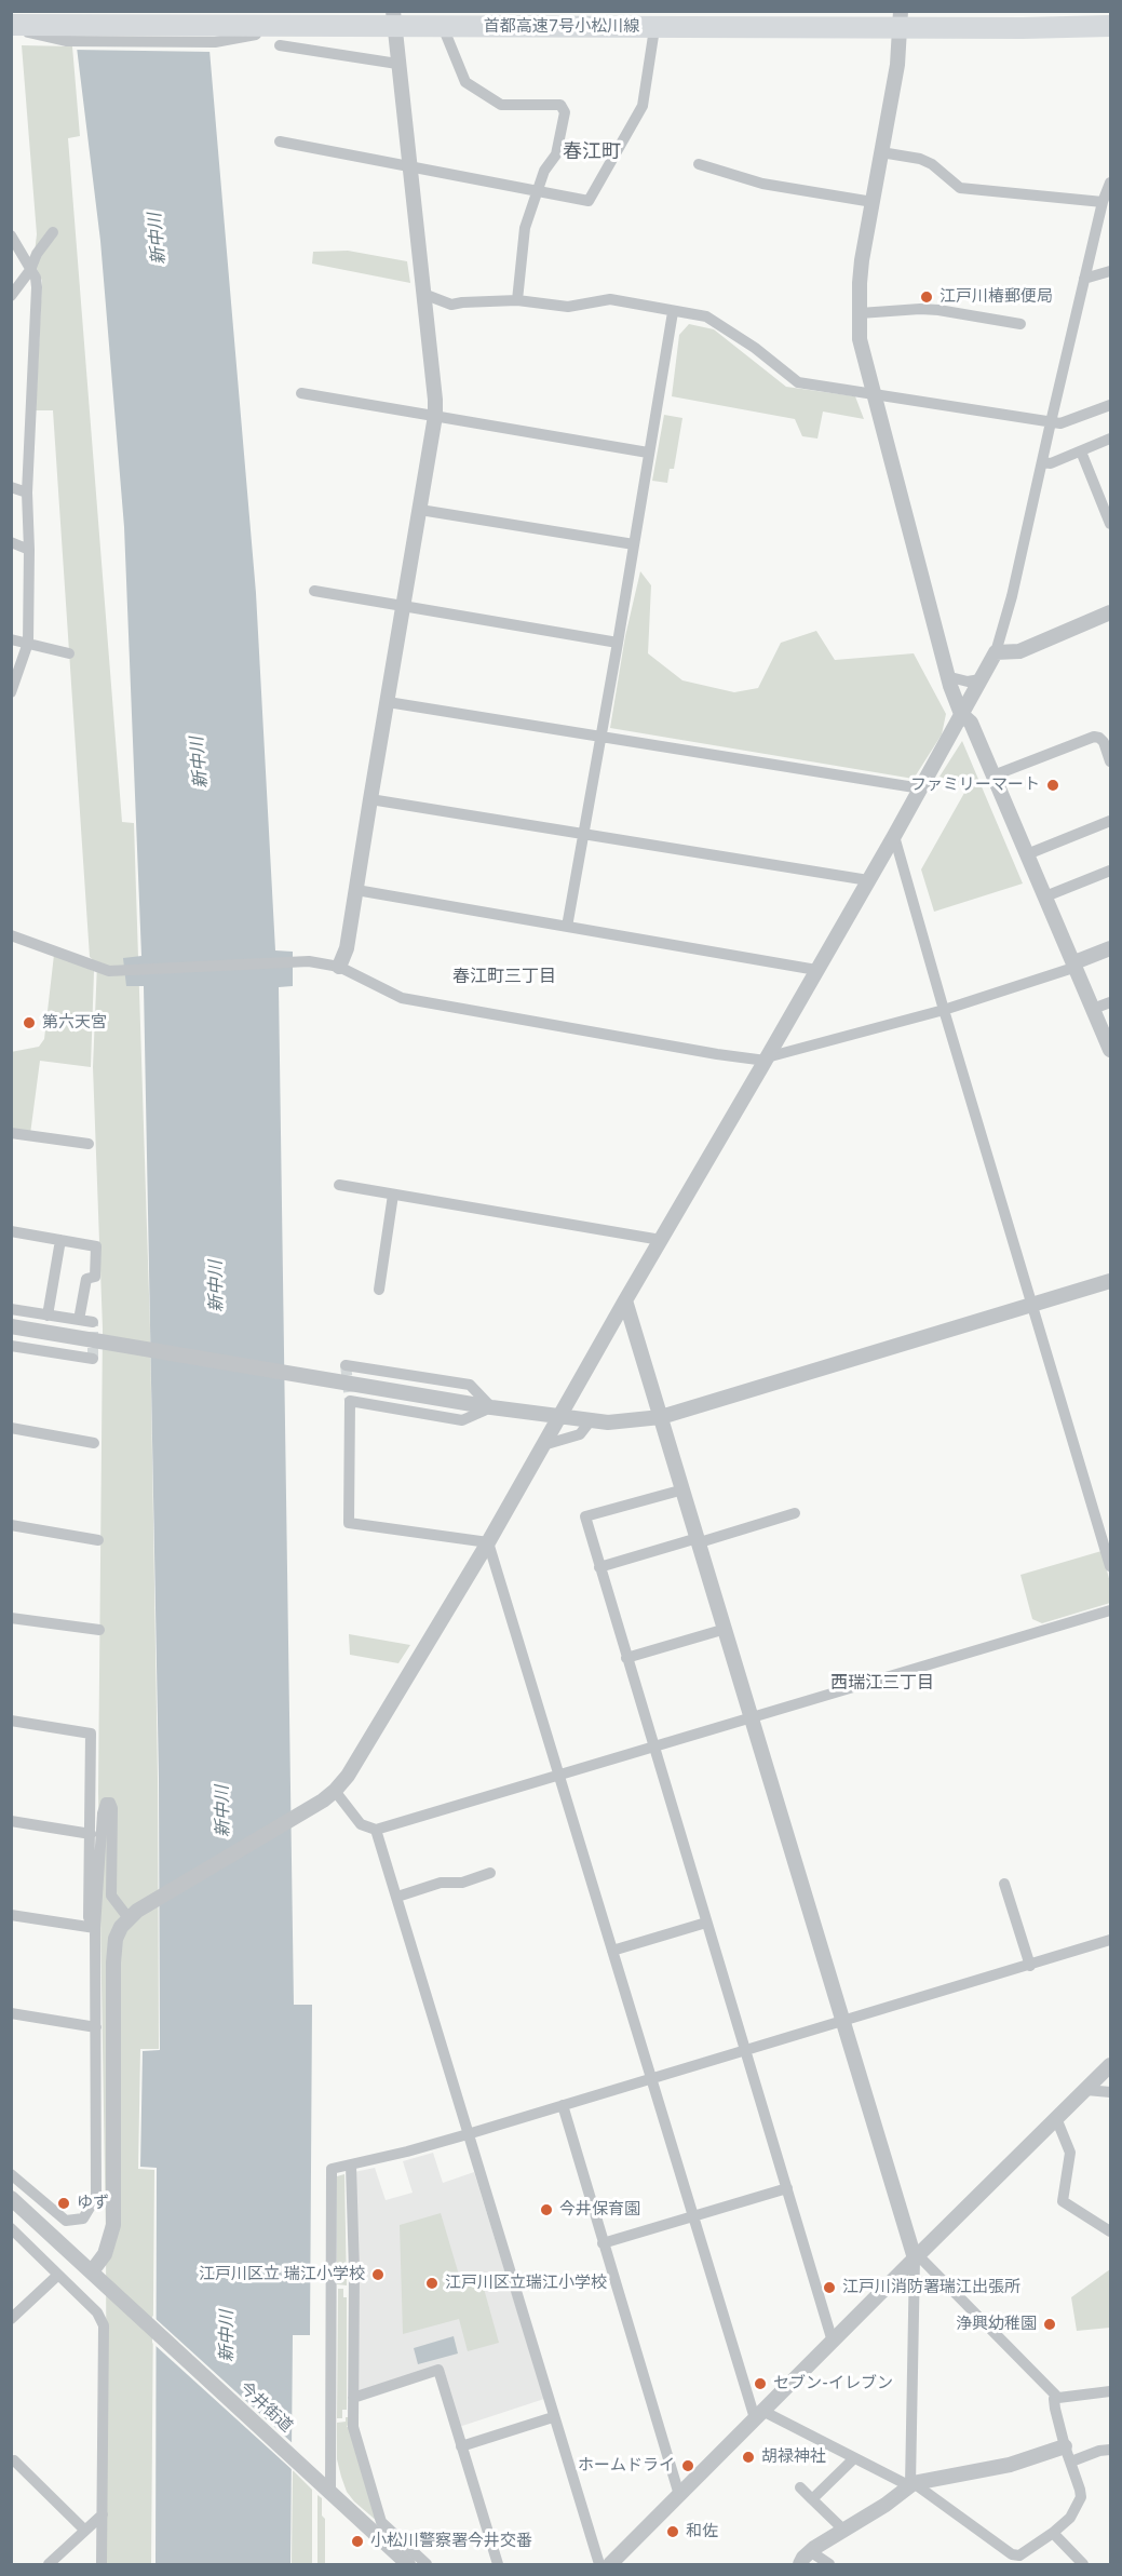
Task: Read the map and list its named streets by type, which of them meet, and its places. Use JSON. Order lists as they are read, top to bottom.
{
  "streets": {
    "highway": ["首都高速7号小松川線"],
    "street": ["今井街道"]
  },
  "districts": ["春江町", "春江町三丁目", "西瑞江三丁目"],
  "water": ["新中川"],
  "places": [
    "江戸川椿郵便局",
    "ファミリーマート",
    "第六天宮",
    "ゆず",
    "今井保育園",
    "江戸川区立 瑞江小学校",
    "江戸川区立瑞江小学校",
    "江戸川消防署瑞江出張所",
    "浄興幼稚園",
    "セブン-イレブン",
    "胡禄神社",
    "ホームドライ",
    "和佐",
    "小松川警察署今井交番"
  ]
}
